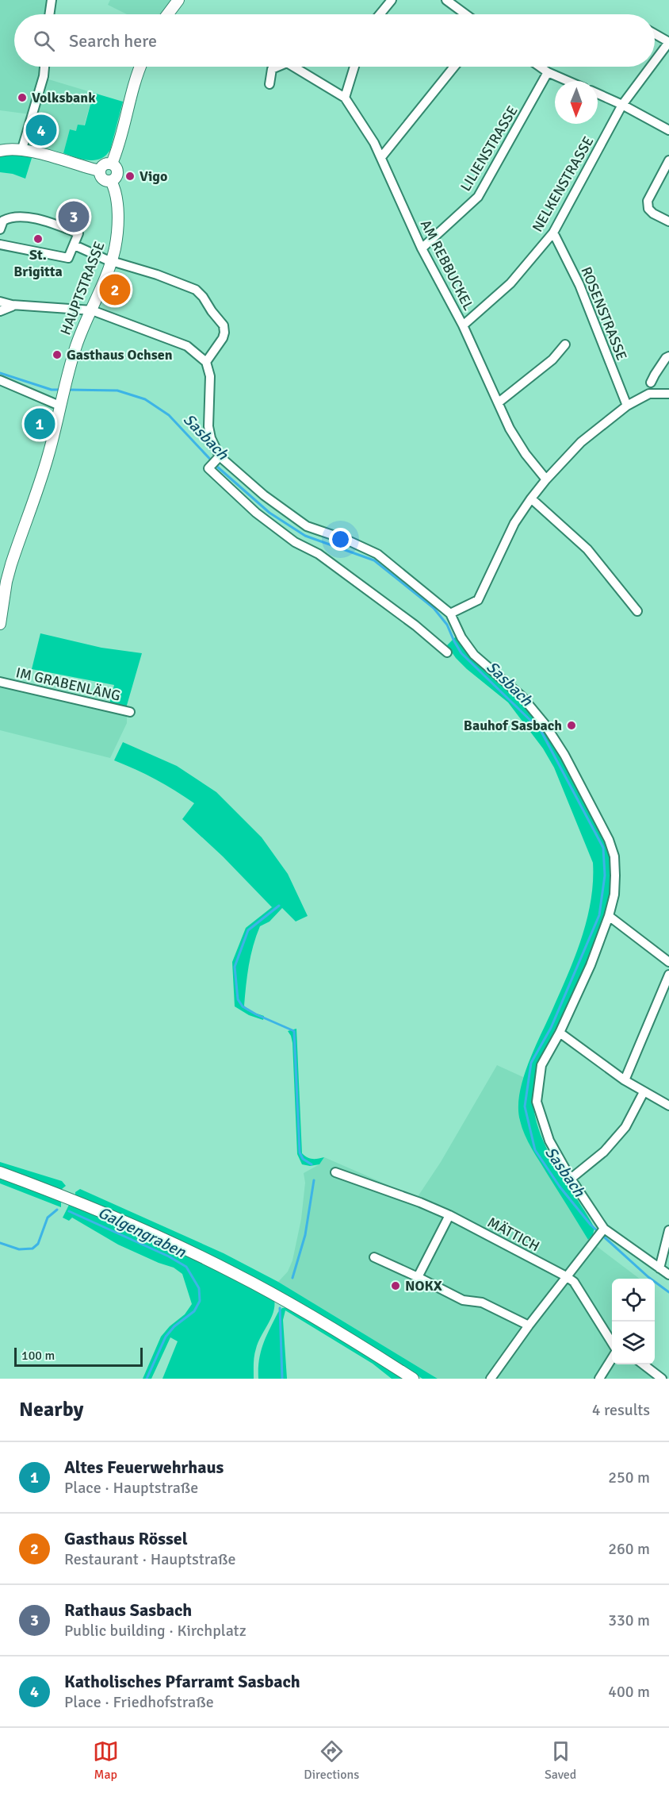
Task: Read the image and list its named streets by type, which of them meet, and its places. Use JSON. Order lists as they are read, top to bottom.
{
  "streets": {
    "street": [
      "LILIENSTRASSE",
      "NELKENSTRASSE",
      "AM REBBUCKEL",
      "HAUPTSTRASSE",
      "ROSENSTRASSE",
      "IM GRABENLÄNG",
      "MÄTTICH"
    ]
  },
  "crossings": [
    ["LILIENSTRASSE", "AM REBBUCKEL"],
    ["NELKENSTRASSE", "AM REBBUCKEL"],
    ["NELKENSTRASSE", "ROSENSTRASSE"]
  ],
  "water": ["Sasbach", "Galgengraben"],
  "places": [
    "Volksbank",
    "Vigo",
    "St. Brigitta",
    "Gasthaus Ochsen",
    "Bauhof Sasbach",
    "NOKX"
  ],
  "scale_bar": "100 m",
  "north": "bottom",
  "page": {
    "search": "Search here",
    "pins": [
      "4",
      "3",
      "2",
      "1"
    ],
    "scale": "100 m",
    "heading": ["Nearby", "4 results"],
    "list": [
      {
        "mark": "1",
        "name": "Altes Feuerwehrhaus",
        "note": "Place · Hauptstraße",
        "value": "250 m"
      },
      {
        "mark": "2",
        "name": "Gasthaus Rössel",
        "note": "Restaurant · Hauptstraße",
        "value": "260 m"
      },
      {
        "mark": "3",
        "name": "Rathaus Sasbach",
        "note": "Public building · Kirchplatz",
        "value": "330 m"
      },
      {
        "mark": "4",
        "name": "Katholisches Pfarramt Sasbach",
        "note": "Place · Friedhofstraße",
        "value": "400 m"
      }
    ],
    "nav": ["Map", "Directions", "Saved"]
  }
}
